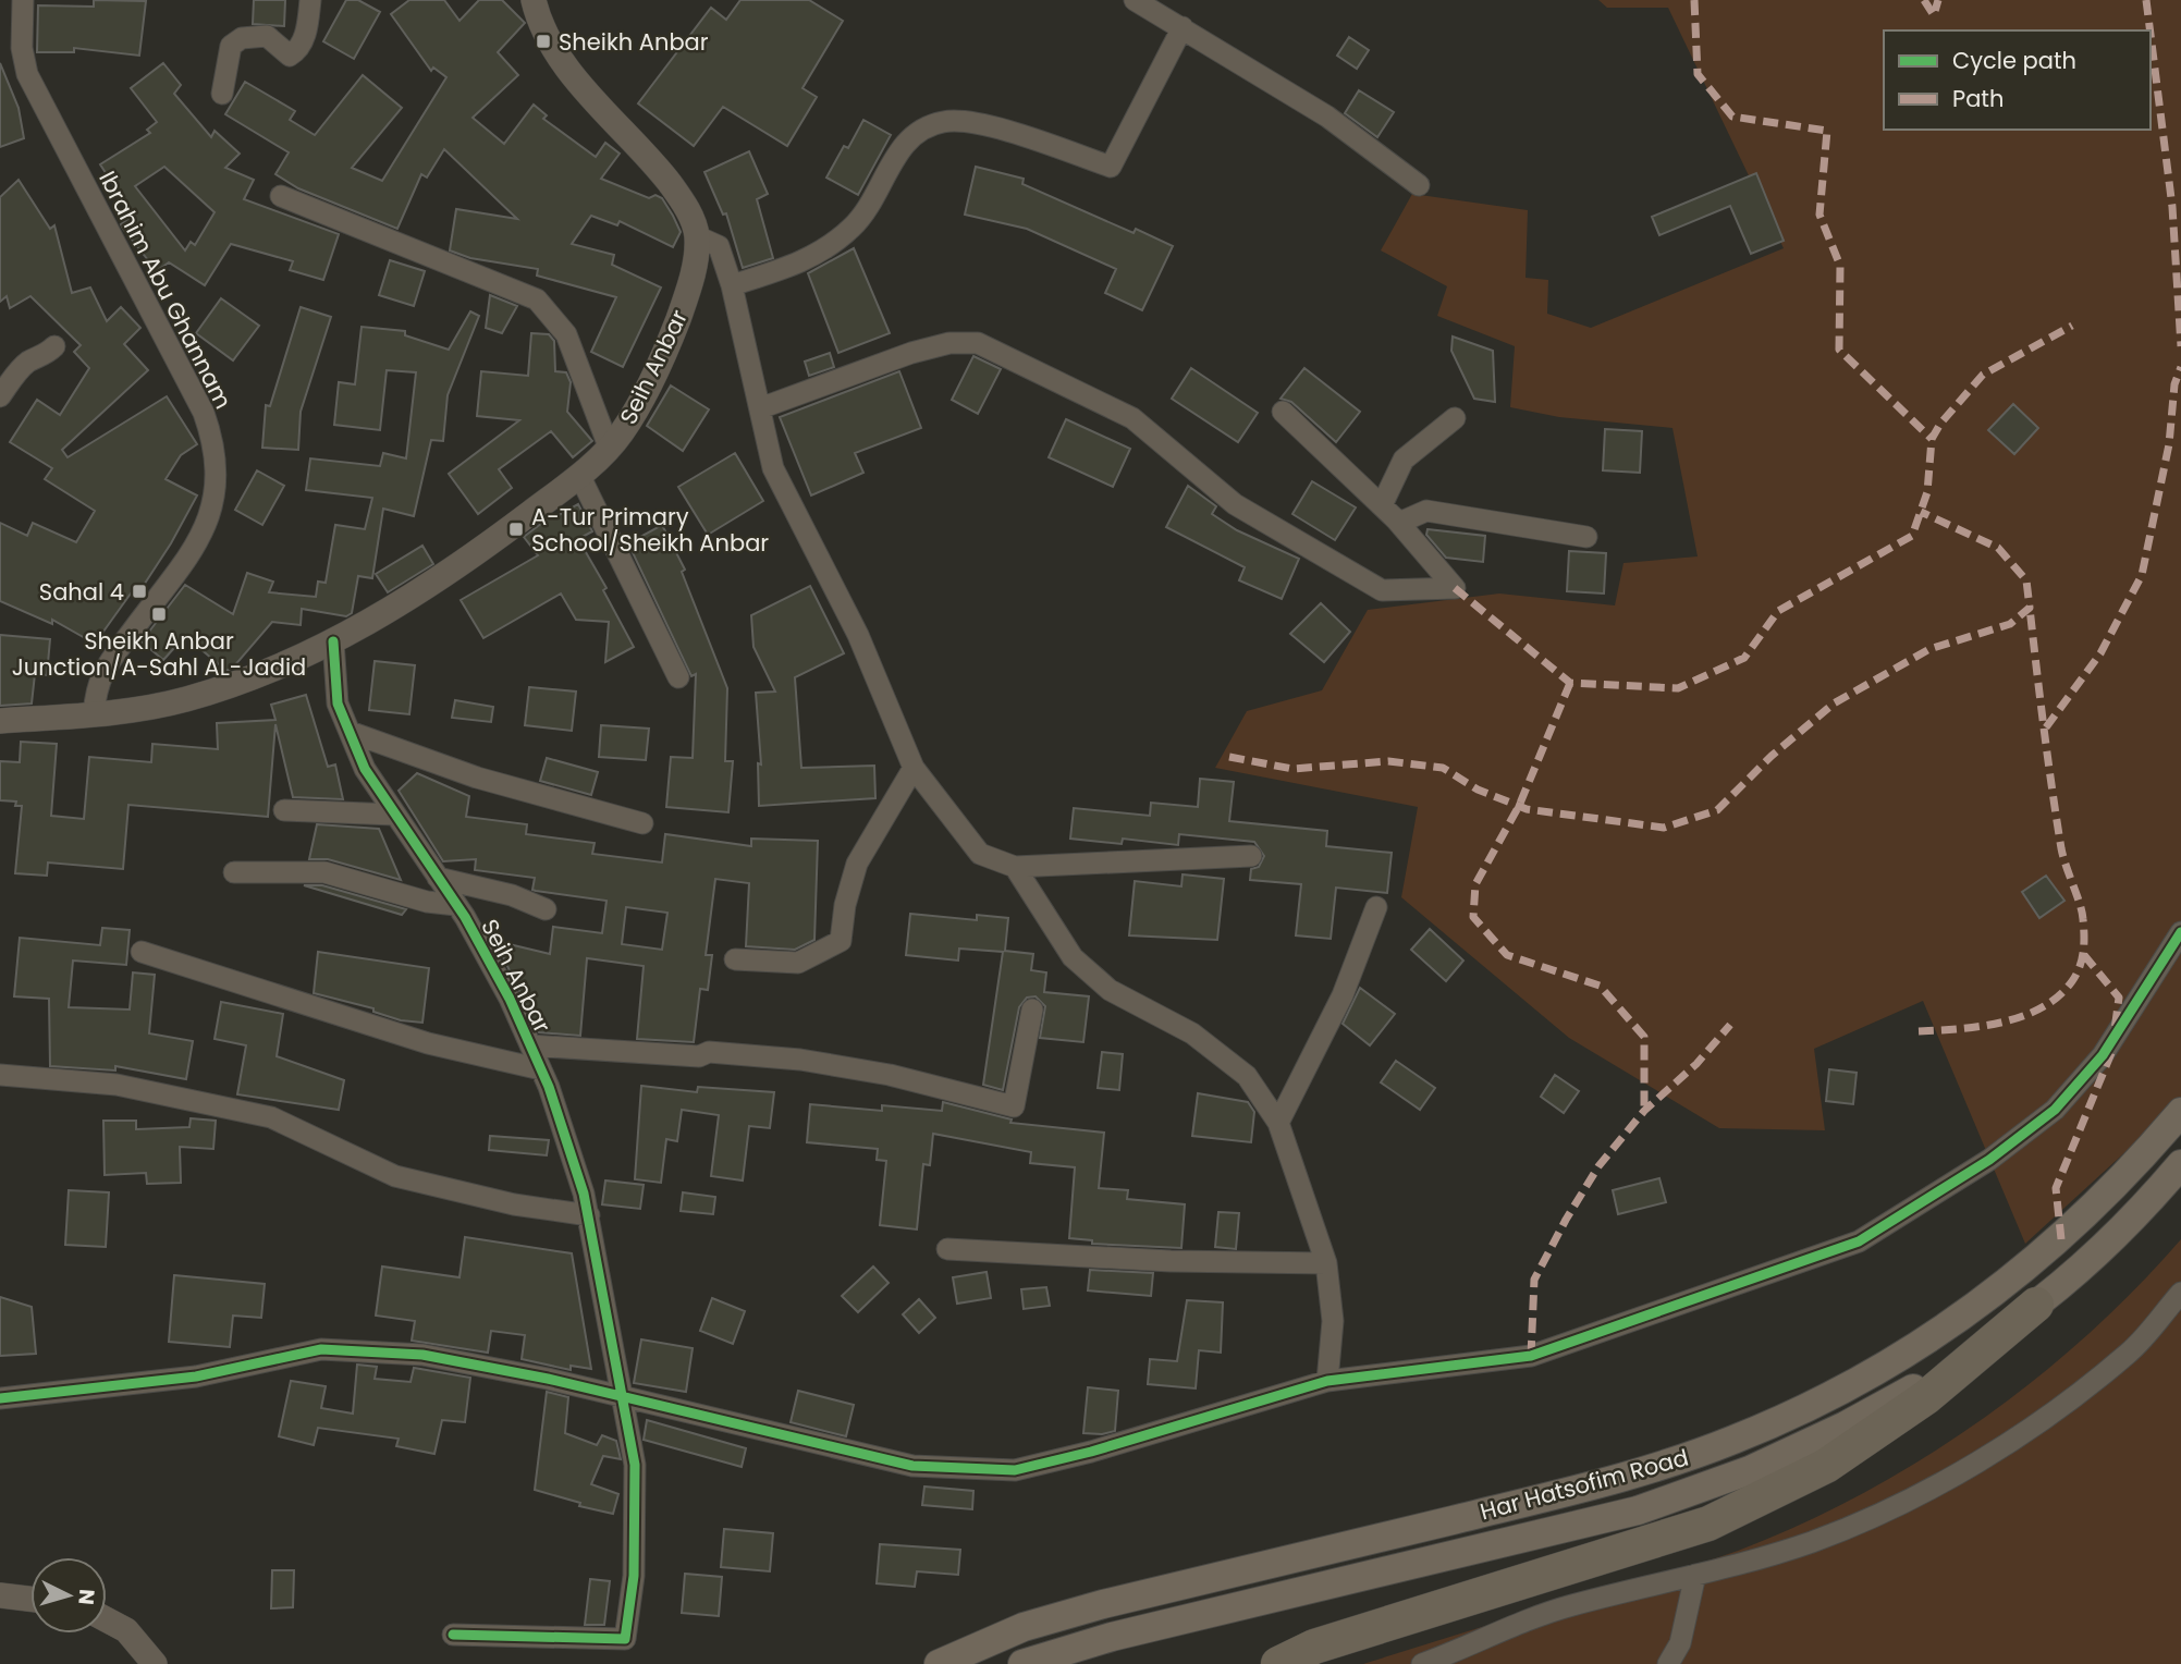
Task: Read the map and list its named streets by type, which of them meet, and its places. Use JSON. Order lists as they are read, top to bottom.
{
  "streets": {
    "main road": ["Har Hatsofim Road"],
    "street": ["Ibrahim Abu Ghannam", "Seih Anbar"]
  },
  "crossings": [
    ["Ibrahim Abu Ghannam", "Seih Anbar"]
  ],
  "places": {
    "transit": [
      "Sheikh Anbar",
      "A-Tur Primary School/Sheikh Anbar",
      "Sahal 4",
      "Sheikh Anbar Junction/A-Sahl AL-Jadid"
    ]
  },
  "legend": ["Cycle path", "Path"],
  "north": "right"
}
